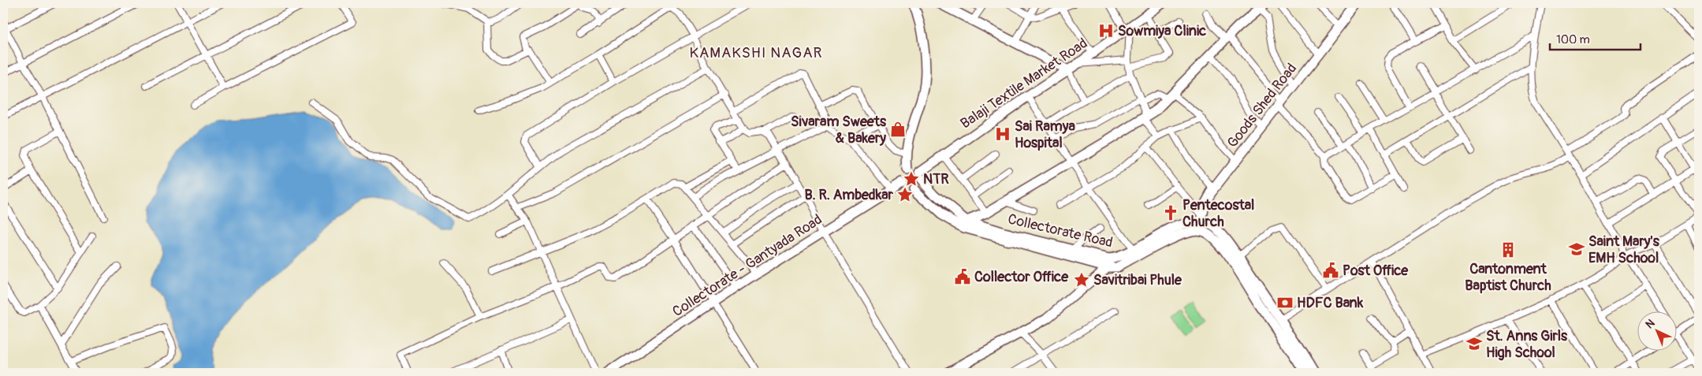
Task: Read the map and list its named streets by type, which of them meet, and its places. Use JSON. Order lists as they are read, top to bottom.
{
  "streets": {
    "street": [
      "Balaji Textile Market Road",
      "Goods Shed Road",
      "Collectorate Road",
      "Collectorate - Gantyada Road"
    ]
  },
  "crossings": [
    ["Balaji Textile Market Road", "Collectorate Road"],
    ["Balaji Textile Market Road", "Collectorate - Gantyada Road"],
    ["Goods Shed Road", "Collectorate Road"],
    ["Collectorate Road", "Collectorate - Gantyada Road"]
  ],
  "districts": ["KAMAKSHI NAGAR"],
  "places": {
    "hospital": ["Sowmiya Clinic", "Sai Ramya Hospital"],
    "shop": ["Sivaram Sweets & Bakery"],
    "place": ["NTR", "B. R. Ambedkar", "Savitribai Phule"],
    "church": ["Pentecostal Church"],
    "school or university": ["Saint Mary's EMH School", "St. Anns Girls High School"],
    "building": ["Cantonment Baptist Church"],
    "public building": ["Post Office", "Collector Office"],
    "bank": ["HDFC Bank"]
  },
  "scale_bar": "100 m",
  "north": "top left"
}
